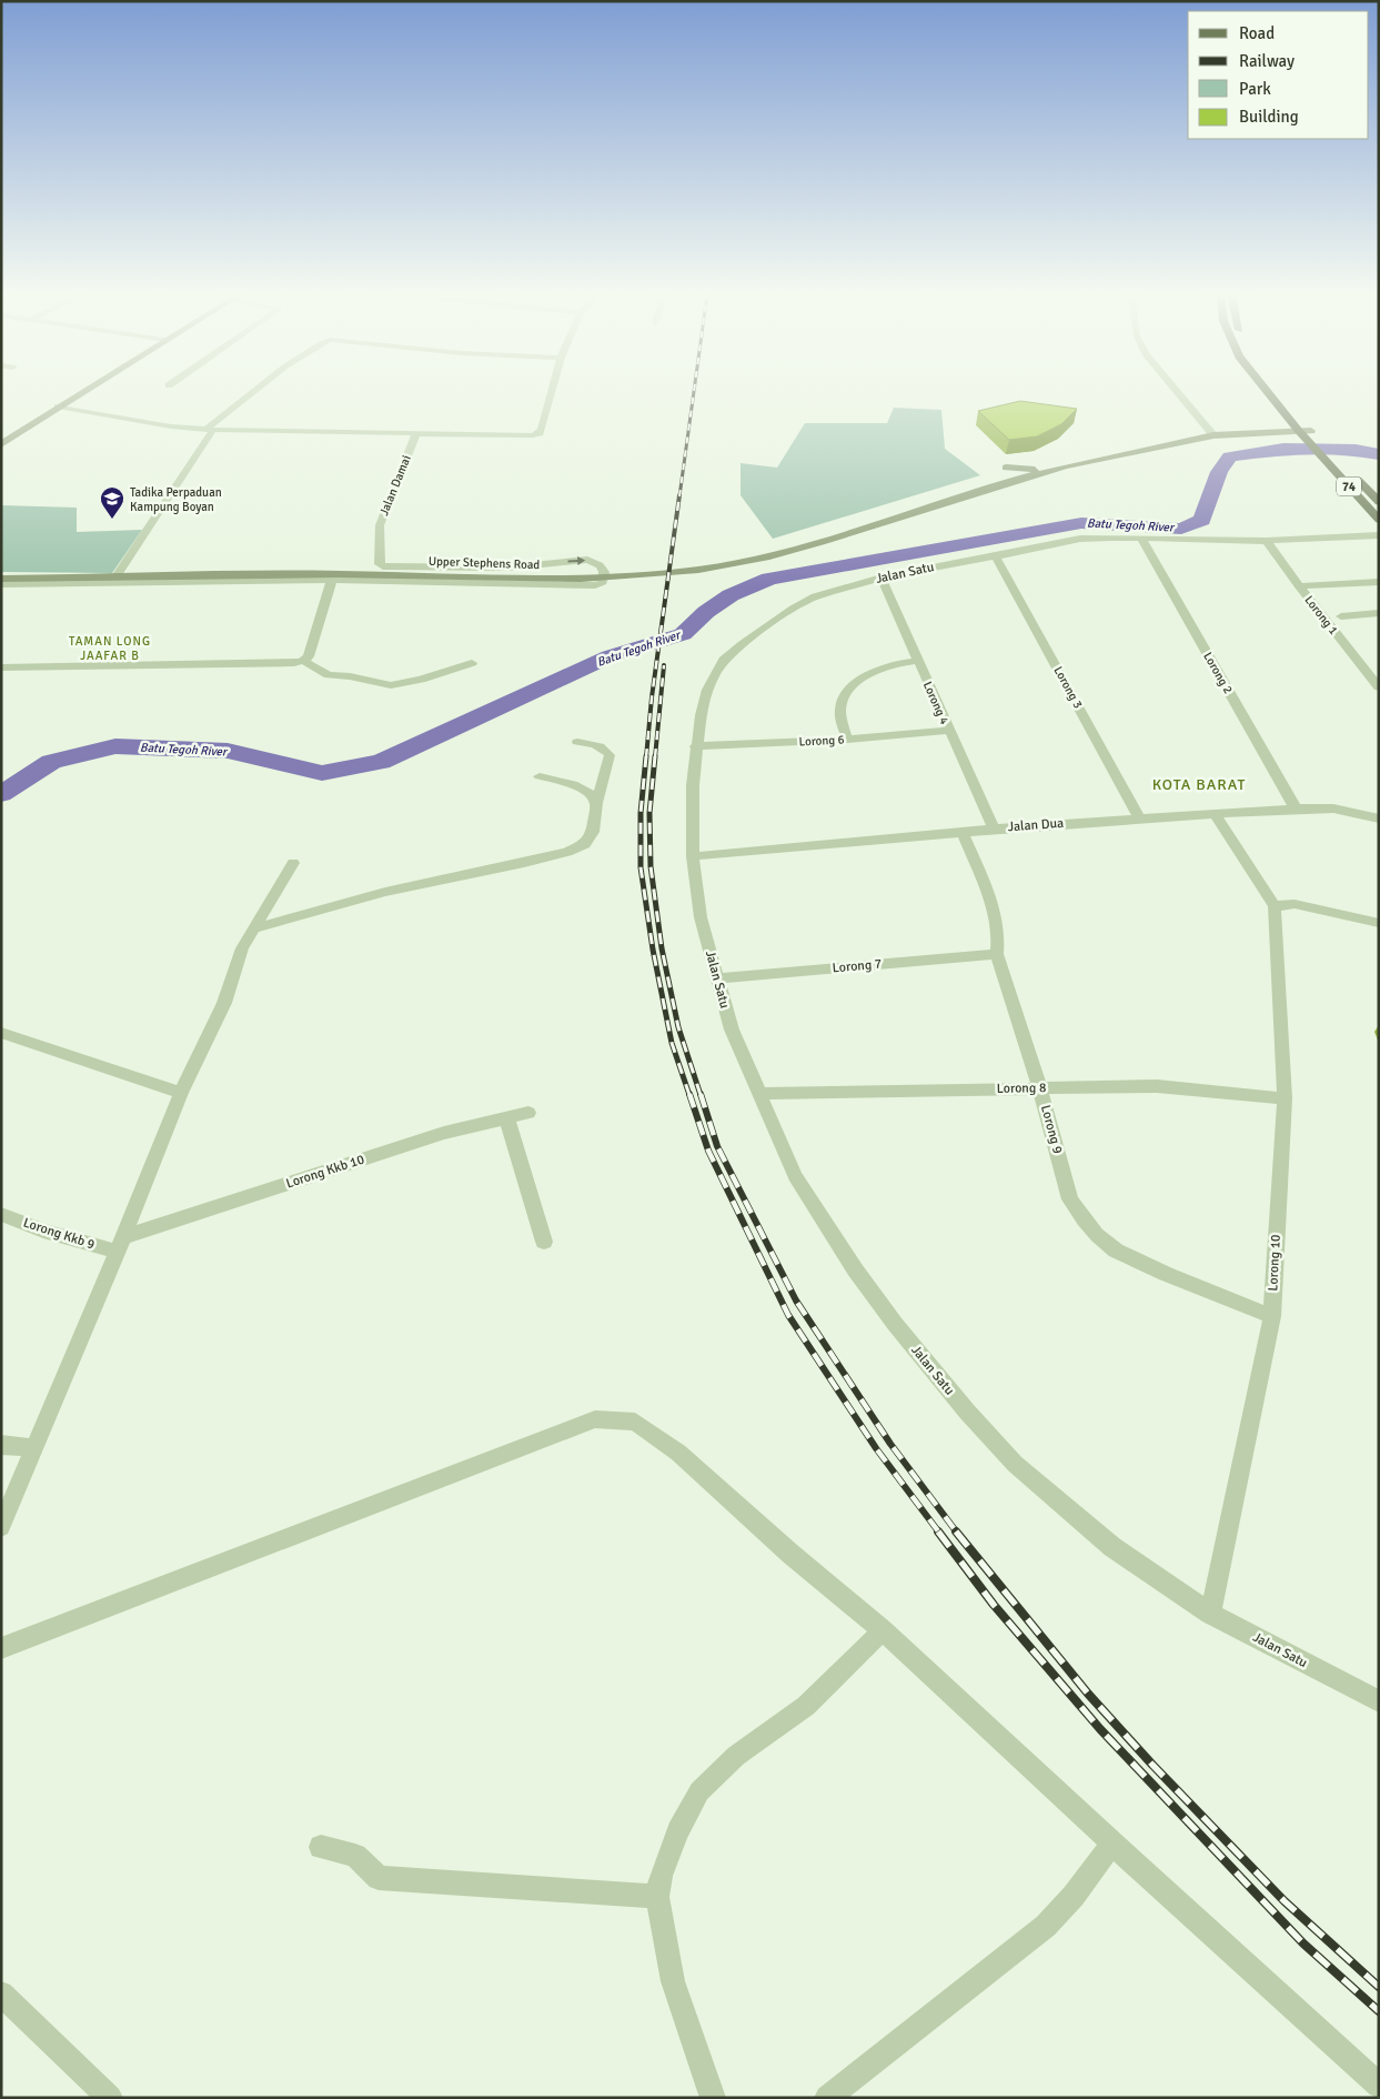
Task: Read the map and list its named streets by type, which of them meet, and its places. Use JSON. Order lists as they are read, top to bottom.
{
  "streets": {
    "main road": ["74"],
    "street": [
      "Jalan Damai",
      "Upper Stephens Road",
      "Jalan Satu",
      "Lorong 1",
      "Lorong 2",
      "Lorong 3",
      "Lorong 4",
      "Lorong 6",
      "Jalan Dua",
      "Lorong 7",
      "Lorong 8",
      "Lorong 9",
      "Lorong Kkb 10",
      "Lorong Kkb 9",
      "Lorong 10"
    ]
  },
  "crossings": [
    ["Jalan Damai", "Upper Stephens Road"],
    ["Jalan Satu", "Lorong 1"],
    ["Jalan Satu", "Lorong 2"],
    ["Jalan Satu", "Lorong 3"],
    ["Jalan Satu", "Lorong 4"],
    ["Jalan Satu", "Lorong 6"],
    ["Jalan Satu", "Jalan Dua"],
    ["Jalan Satu", "Lorong 7"],
    ["Jalan Satu", "Lorong 8"],
    ["Jalan Satu", "Lorong 10"],
    ["Lorong 2", "Jalan Dua"],
    ["Lorong 3", "Jalan Dua"],
    ["Lorong 4", "Lorong 6"],
    ["Lorong 4", "Jalan Dua"],
    ["Jalan Dua", "Lorong 9"],
    ["Lorong 7", "Lorong 9"],
    ["Lorong 8", "Lorong 9"],
    ["Lorong 8", "Lorong 10"],
    ["Lorong 9", "Lorong 10"],
    ["Lorong Kkb 10", "Lorong Kkb 9"]
  ],
  "districts": ["TAMAN LONG JAAFAR B", "KOTA BARAT"],
  "water": ["Batu Tegoh River"],
  "places": {
    "school or university": ["Tadika Perpaduan Kampung Boyan"]
  },
  "legend": [
    "Road",
    "Railway",
    "Park",
    "Building"
  ]
}
